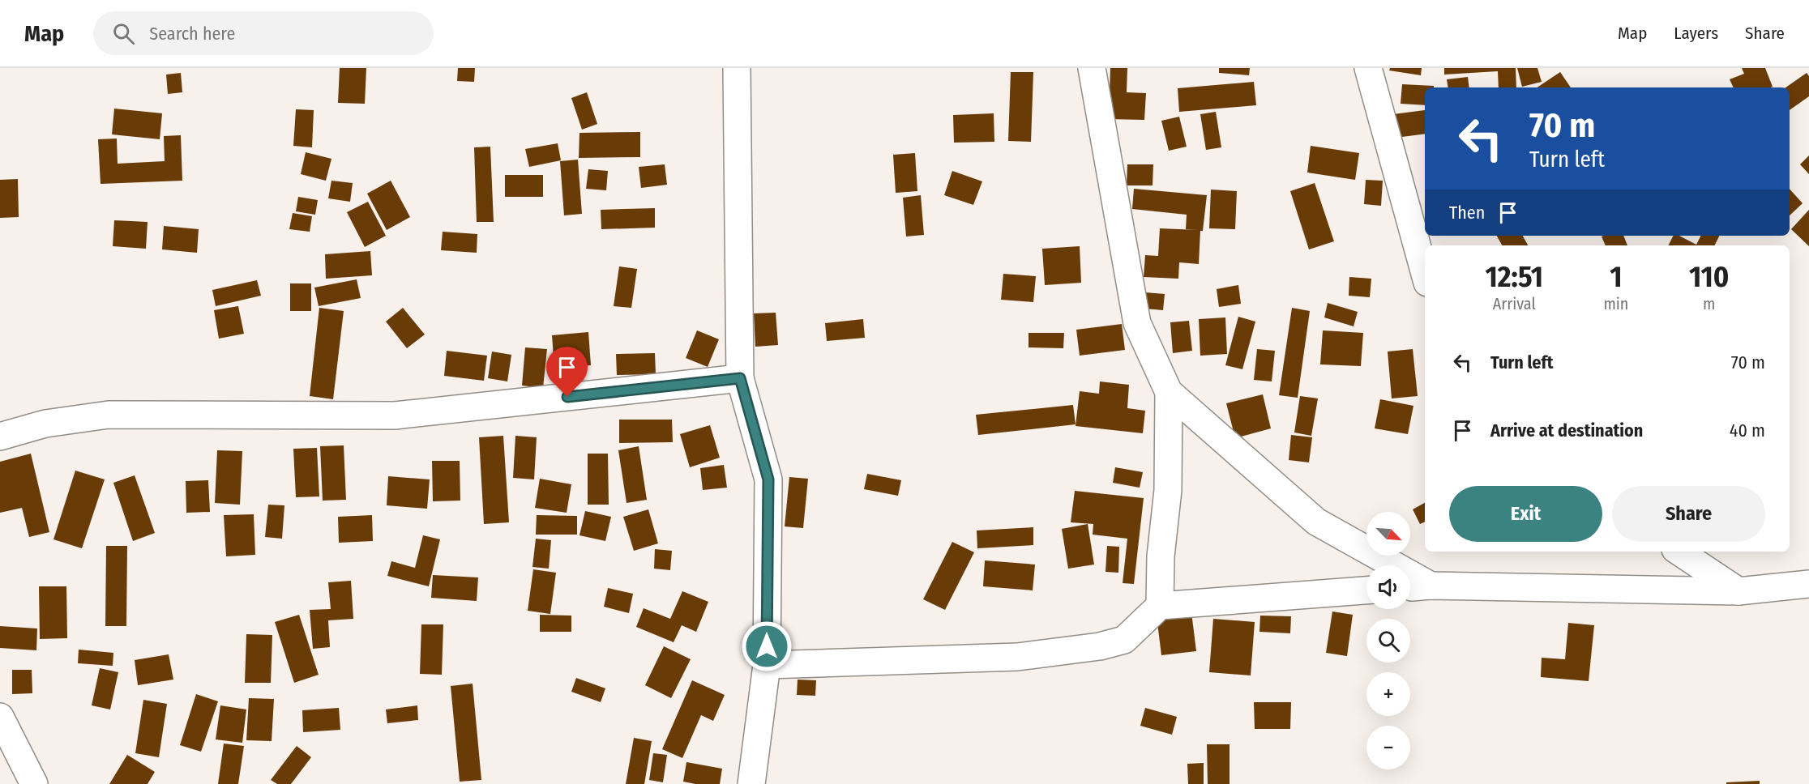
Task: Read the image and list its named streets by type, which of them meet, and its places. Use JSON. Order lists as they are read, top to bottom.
{
  "north": "bottom right",
  "page": {
    "header": "Map",
    "search": "Search here",
    "nav": ["Map", "Layers", "Share"],
    "turn": ["70 m", "Turn left"],
    "then": "Then",
    "eta": [
      "12:51",
      "Arrival",
      "1",
      "min",
      "110",
      "m"
    ],
    "list": [
      {
        "name": "Turn left",
        "value": "70 m"
      },
      {
        "name": "Arrive at destination",
        "value": "40 m"
      }
    ],
    "buttons": ["Exit", "Share"],
    "map_buttons": ["+", "−"]
  }
}
